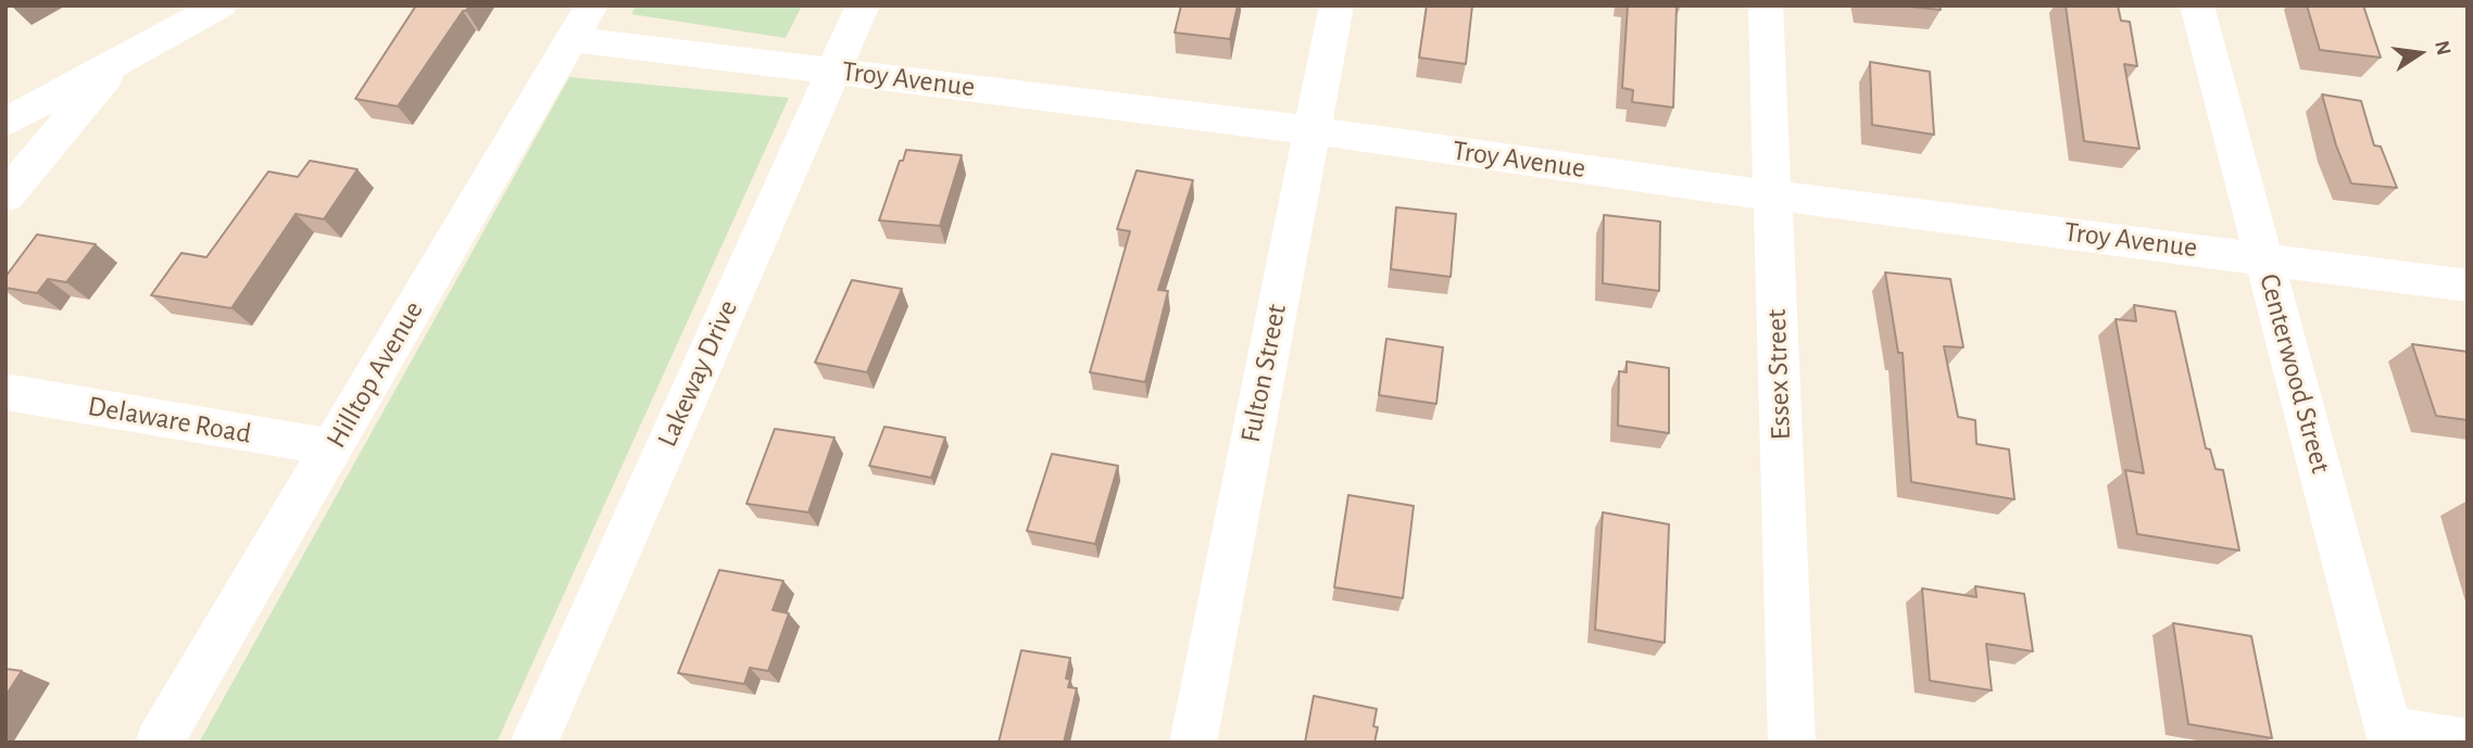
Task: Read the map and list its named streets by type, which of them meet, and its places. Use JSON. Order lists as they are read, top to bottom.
{
  "streets": {
    "street": [
      "Troy Avenue",
      "Lakeway Drive",
      "Fulton Street",
      "Centerwood Street",
      "Hilltop Avenue",
      "Essex Street",
      "Delaware Road"
    ]
  },
  "crossings": [
    ["Troy Avenue", "Lakeway Drive"],
    ["Troy Avenue", "Fulton Street"],
    ["Troy Avenue", "Centerwood Street"],
    ["Troy Avenue", "Hilltop Avenue"],
    ["Troy Avenue", "Essex Street"],
    ["Hilltop Avenue", "Delaware Road"]
  ],
  "north": "right"
}
